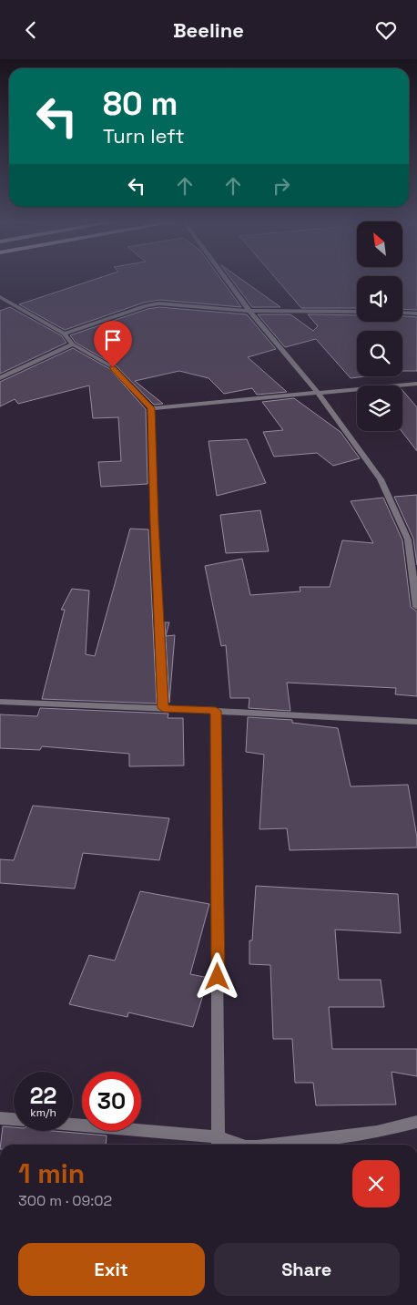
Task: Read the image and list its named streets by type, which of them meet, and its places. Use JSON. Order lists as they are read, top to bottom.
{
  "north": "top left",
  "page": {
    "header": "Beeline",
    "turn": ["80 m", "Turn left"],
    "speed": "22 km/h",
    "limit": "30",
    "heading": ["1 min", "300 m · 09:02"],
    "buttons": ["Exit", "Share"]
  }
}
